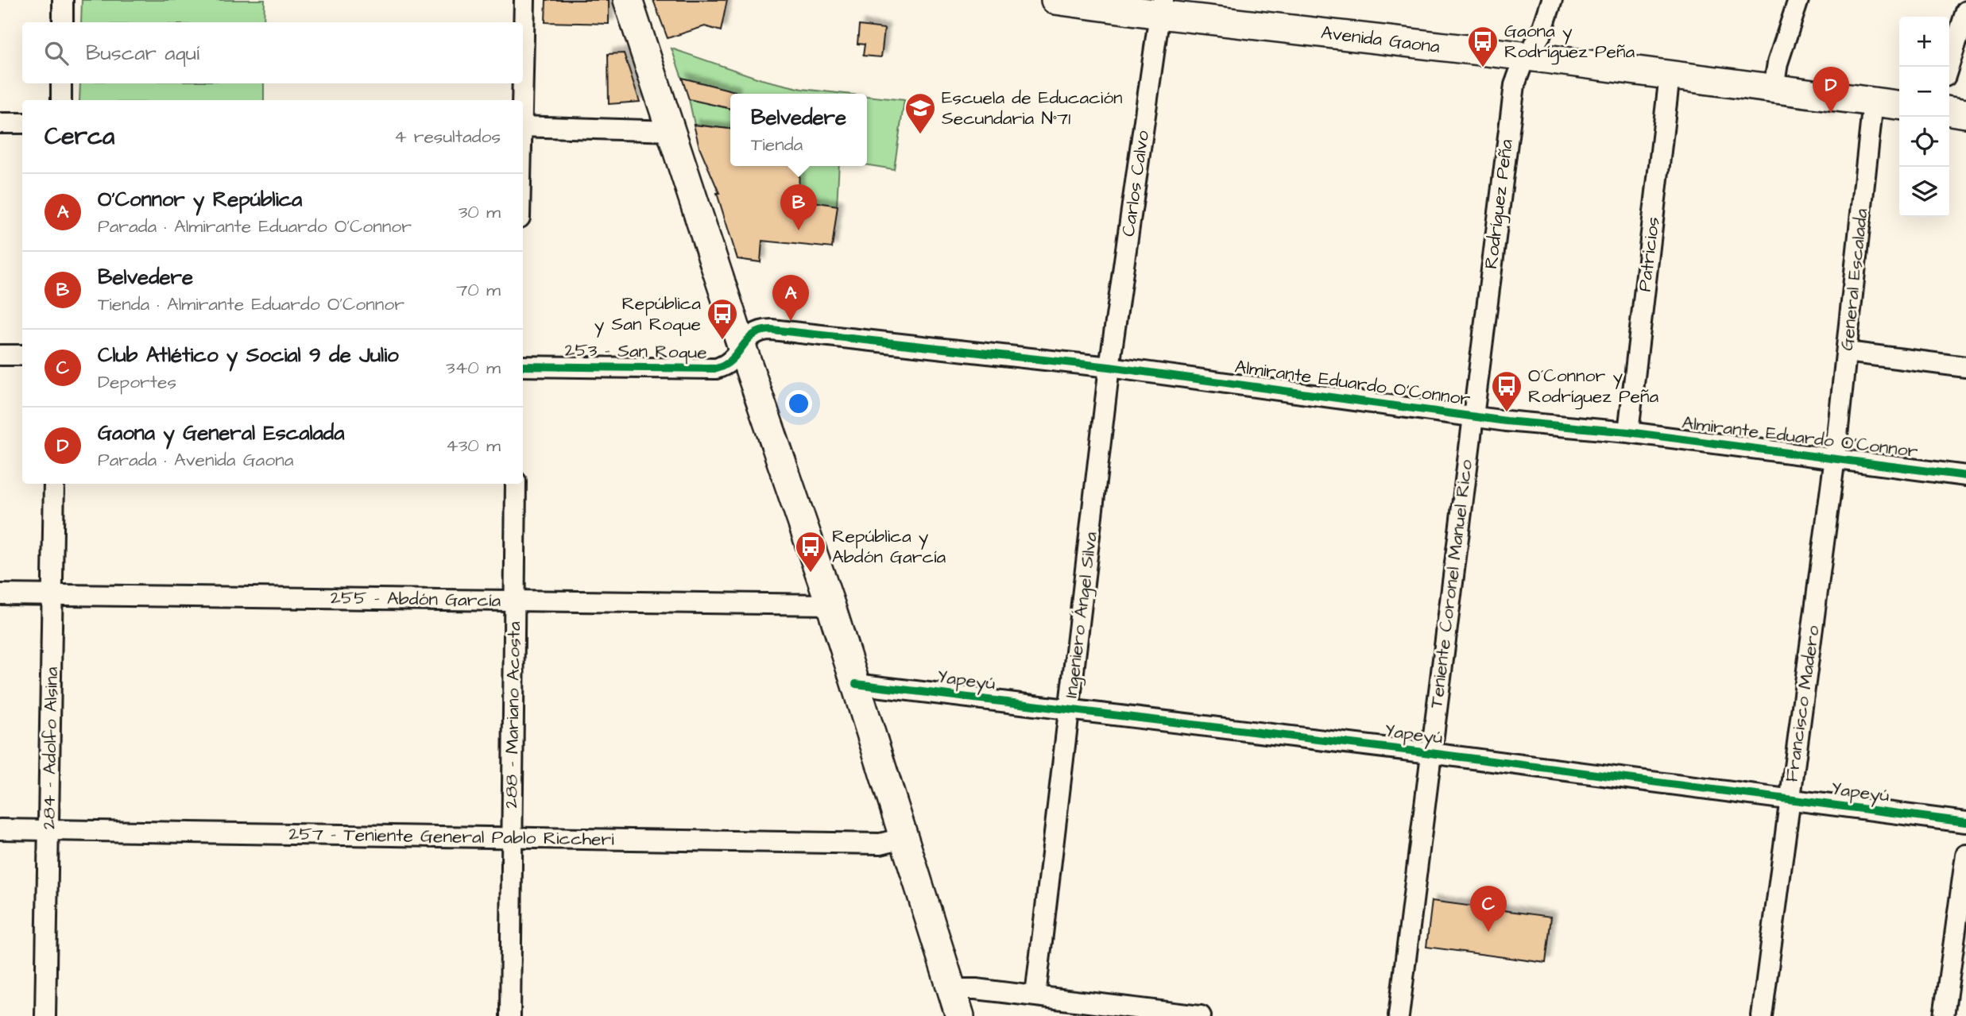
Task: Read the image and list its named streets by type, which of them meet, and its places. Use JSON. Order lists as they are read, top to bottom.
{
  "streets": {
    "main road": ["Avenida Gaona"],
    "street": [
      "Carlos Calvo",
      "Rodríguez Peña",
      "Patricios",
      "General Escalada",
      "253 - San Roque",
      "Almirante Eduardo O'Connor",
      "Teniente Coronel Manuel Rico",
      "255 - Abdón García",
      "Ingeniero Ángel Silva",
      "Yapeyú",
      "Francisco Madero",
      "288 - Mariano Acosta",
      "284 - Adolfo Alsina",
      "257 - Teniente General Pablo Riccheri"
    ]
  },
  "crossings": [
    ["Avenida Gaona", "Carlos Calvo"],
    ["Avenida Gaona", "Rodríguez Peña"],
    ["Avenida Gaona", "Patricios"],
    ["Avenida Gaona", "General Escalada"],
    ["Carlos Calvo", "Almirante Eduardo O'Connor"],
    ["Carlos Calvo", "Ingeniero Ángel Silva"],
    ["Rodríguez Peña", "Almirante Eduardo O'Connor"],
    ["Rodríguez Peña", "Teniente Coronel Manuel Rico"],
    ["Patricios", "Almirante Eduardo O'Connor"],
    ["General Escalada", "Almirante Eduardo O'Connor"],
    ["General Escalada", "Francisco Madero"],
    ["253 - San Roque", "Almirante Eduardo O'Connor"],
    ["Almirante Eduardo O'Connor", "Teniente Coronel Manuel Rico"],
    ["Almirante Eduardo O'Connor", "Ingeniero Ángel Silva"],
    ["Almirante Eduardo O'Connor", "Francisco Madero"],
    ["Teniente Coronel Manuel Rico", "Yapeyú"],
    ["255 - Abdón García", "288 - Mariano Acosta"],
    ["255 - Abdón García", "284 - Adolfo Alsina"],
    ["Ingeniero Ángel Silva", "Yapeyú"],
    ["Yapeyú", "Francisco Madero"],
    ["288 - Mariano Acosta", "257 - Teniente General Pablo Riccheri"],
    ["284 - Adolfo Alsina", "257 - Teniente General Pablo Riccheri"]
  ],
  "places": {
    "bus stop": [
      "Gaona y Rodríguez Peña",
      "República y San Roque",
      "O´Connor y Rodríguez Peña",
      "República y Abdón García"
    ],
    "school or university": ["Escuela de Educación Secundaria N°71"]
  },
  "page": {
    "map_buttons": ["+", "−"],
    "search": "Buscar aquí",
    "pins": [
      "D",
      "B",
      "A",
      "C"
    ],
    "popup": ["Belvedere", "Tienda"],
    "heading": ["Cerca", "4 resultados"],
    "list": [
      {
        "mark": "A",
        "name": "O'Connor y República",
        "note": "Parada · Almirante Eduardo O'Connor",
        "value": "30 m"
      },
      {
        "mark": "B",
        "name": "Belvedere",
        "note": "Tienda · Almirante Eduardo O'Connor",
        "value": "70 m"
      },
      {
        "mark": "C",
        "name": "Club Atlético y Social 9 de Julio",
        "note": "Deportes",
        "value": "340 m"
      },
      {
        "mark": "D",
        "name": "Gaona y General Escalada",
        "note": "Parada · Avenida Gaona",
        "value": "430 m"
      }
    ]
  }
}
